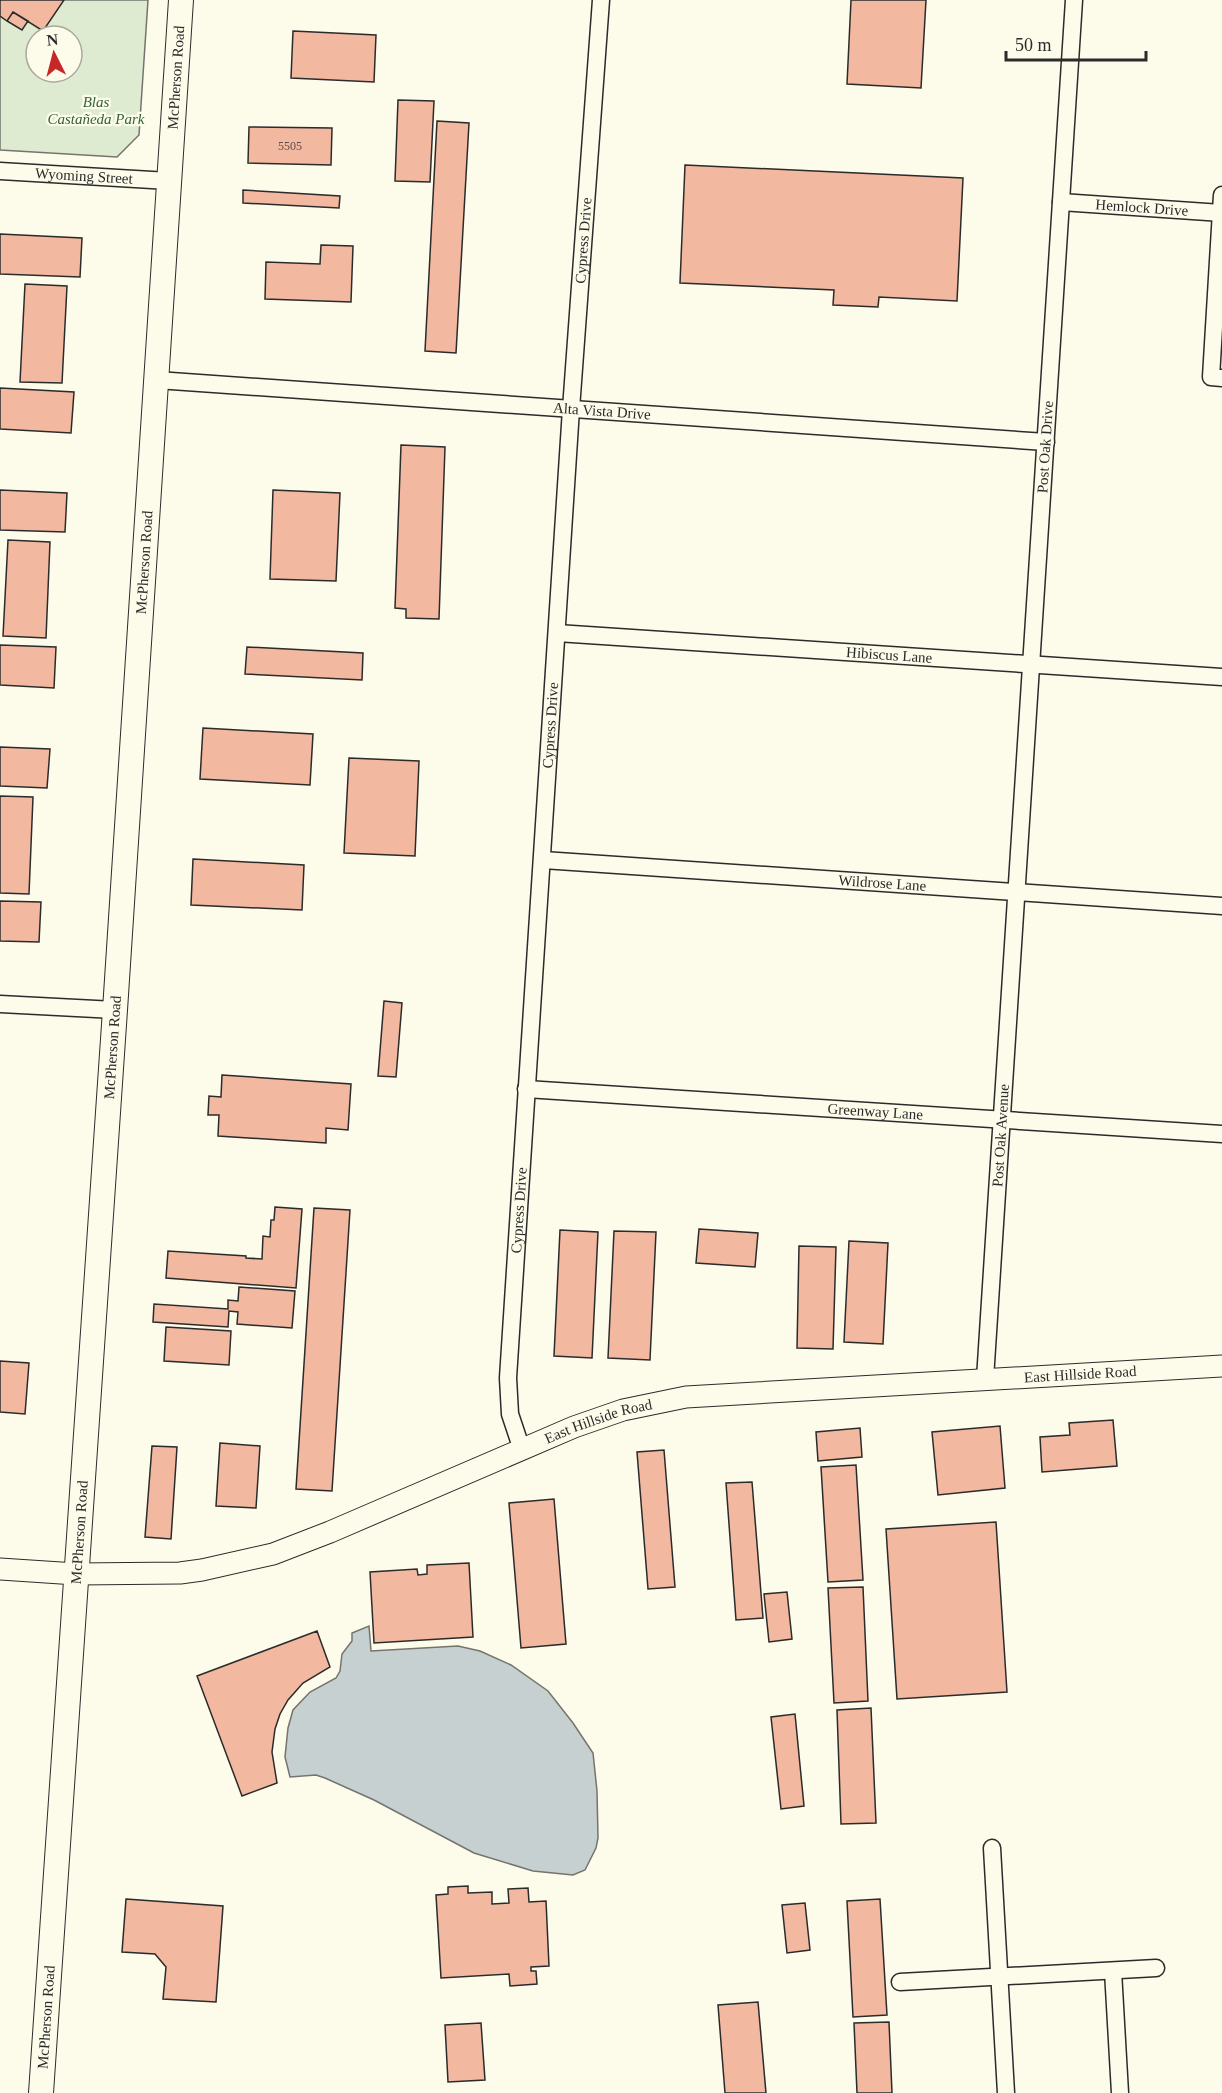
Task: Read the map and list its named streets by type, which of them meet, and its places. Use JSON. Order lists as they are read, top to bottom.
{
  "streets": {
    "main road": ["McPherson Road"],
    "street": [
      "Wyoming Street",
      "Hemlock Drive",
      "Cypress Drive",
      "Alta Vista Drive",
      "Post Oak Drive",
      "Hibiscus Lane",
      "Wildrose Lane",
      "Greenway Lane",
      "Post Oak Avenue",
      "East Hillside Road"
    ]
  },
  "crossings": [
    ["McPherson Road", "Wyoming Street"],
    ["McPherson Road", "Alta Vista Drive"],
    ["McPherson Road", "East Hillside Road"],
    ["Hemlock Drive", "Post Oak Drive"],
    ["Cypress Drive", "Alta Vista Drive"],
    ["Cypress Drive", "Hibiscus Lane"],
    ["Cypress Drive", "Wildrose Lane"],
    ["Cypress Drive", "Greenway Lane"],
    ["Cypress Drive", "East Hillside Road"],
    ["Alta Vista Drive", "Post Oak Drive"],
    ["Post Oak Drive", "Hibiscus Lane"],
    ["Post Oak Drive", "Wildrose Lane"],
    ["Post Oak Drive", "Post Oak Avenue"],
    ["Wildrose Lane", "Post Oak Avenue"],
    ["Greenway Lane", "Post Oak Avenue"],
    ["Post Oak Avenue", "East Hillside Road"]
  ],
  "parks": ["Blas Castañeda Park"],
  "house_numbers": ["5505"],
  "scale_bar": "50 m",
  "north": "top"
}
